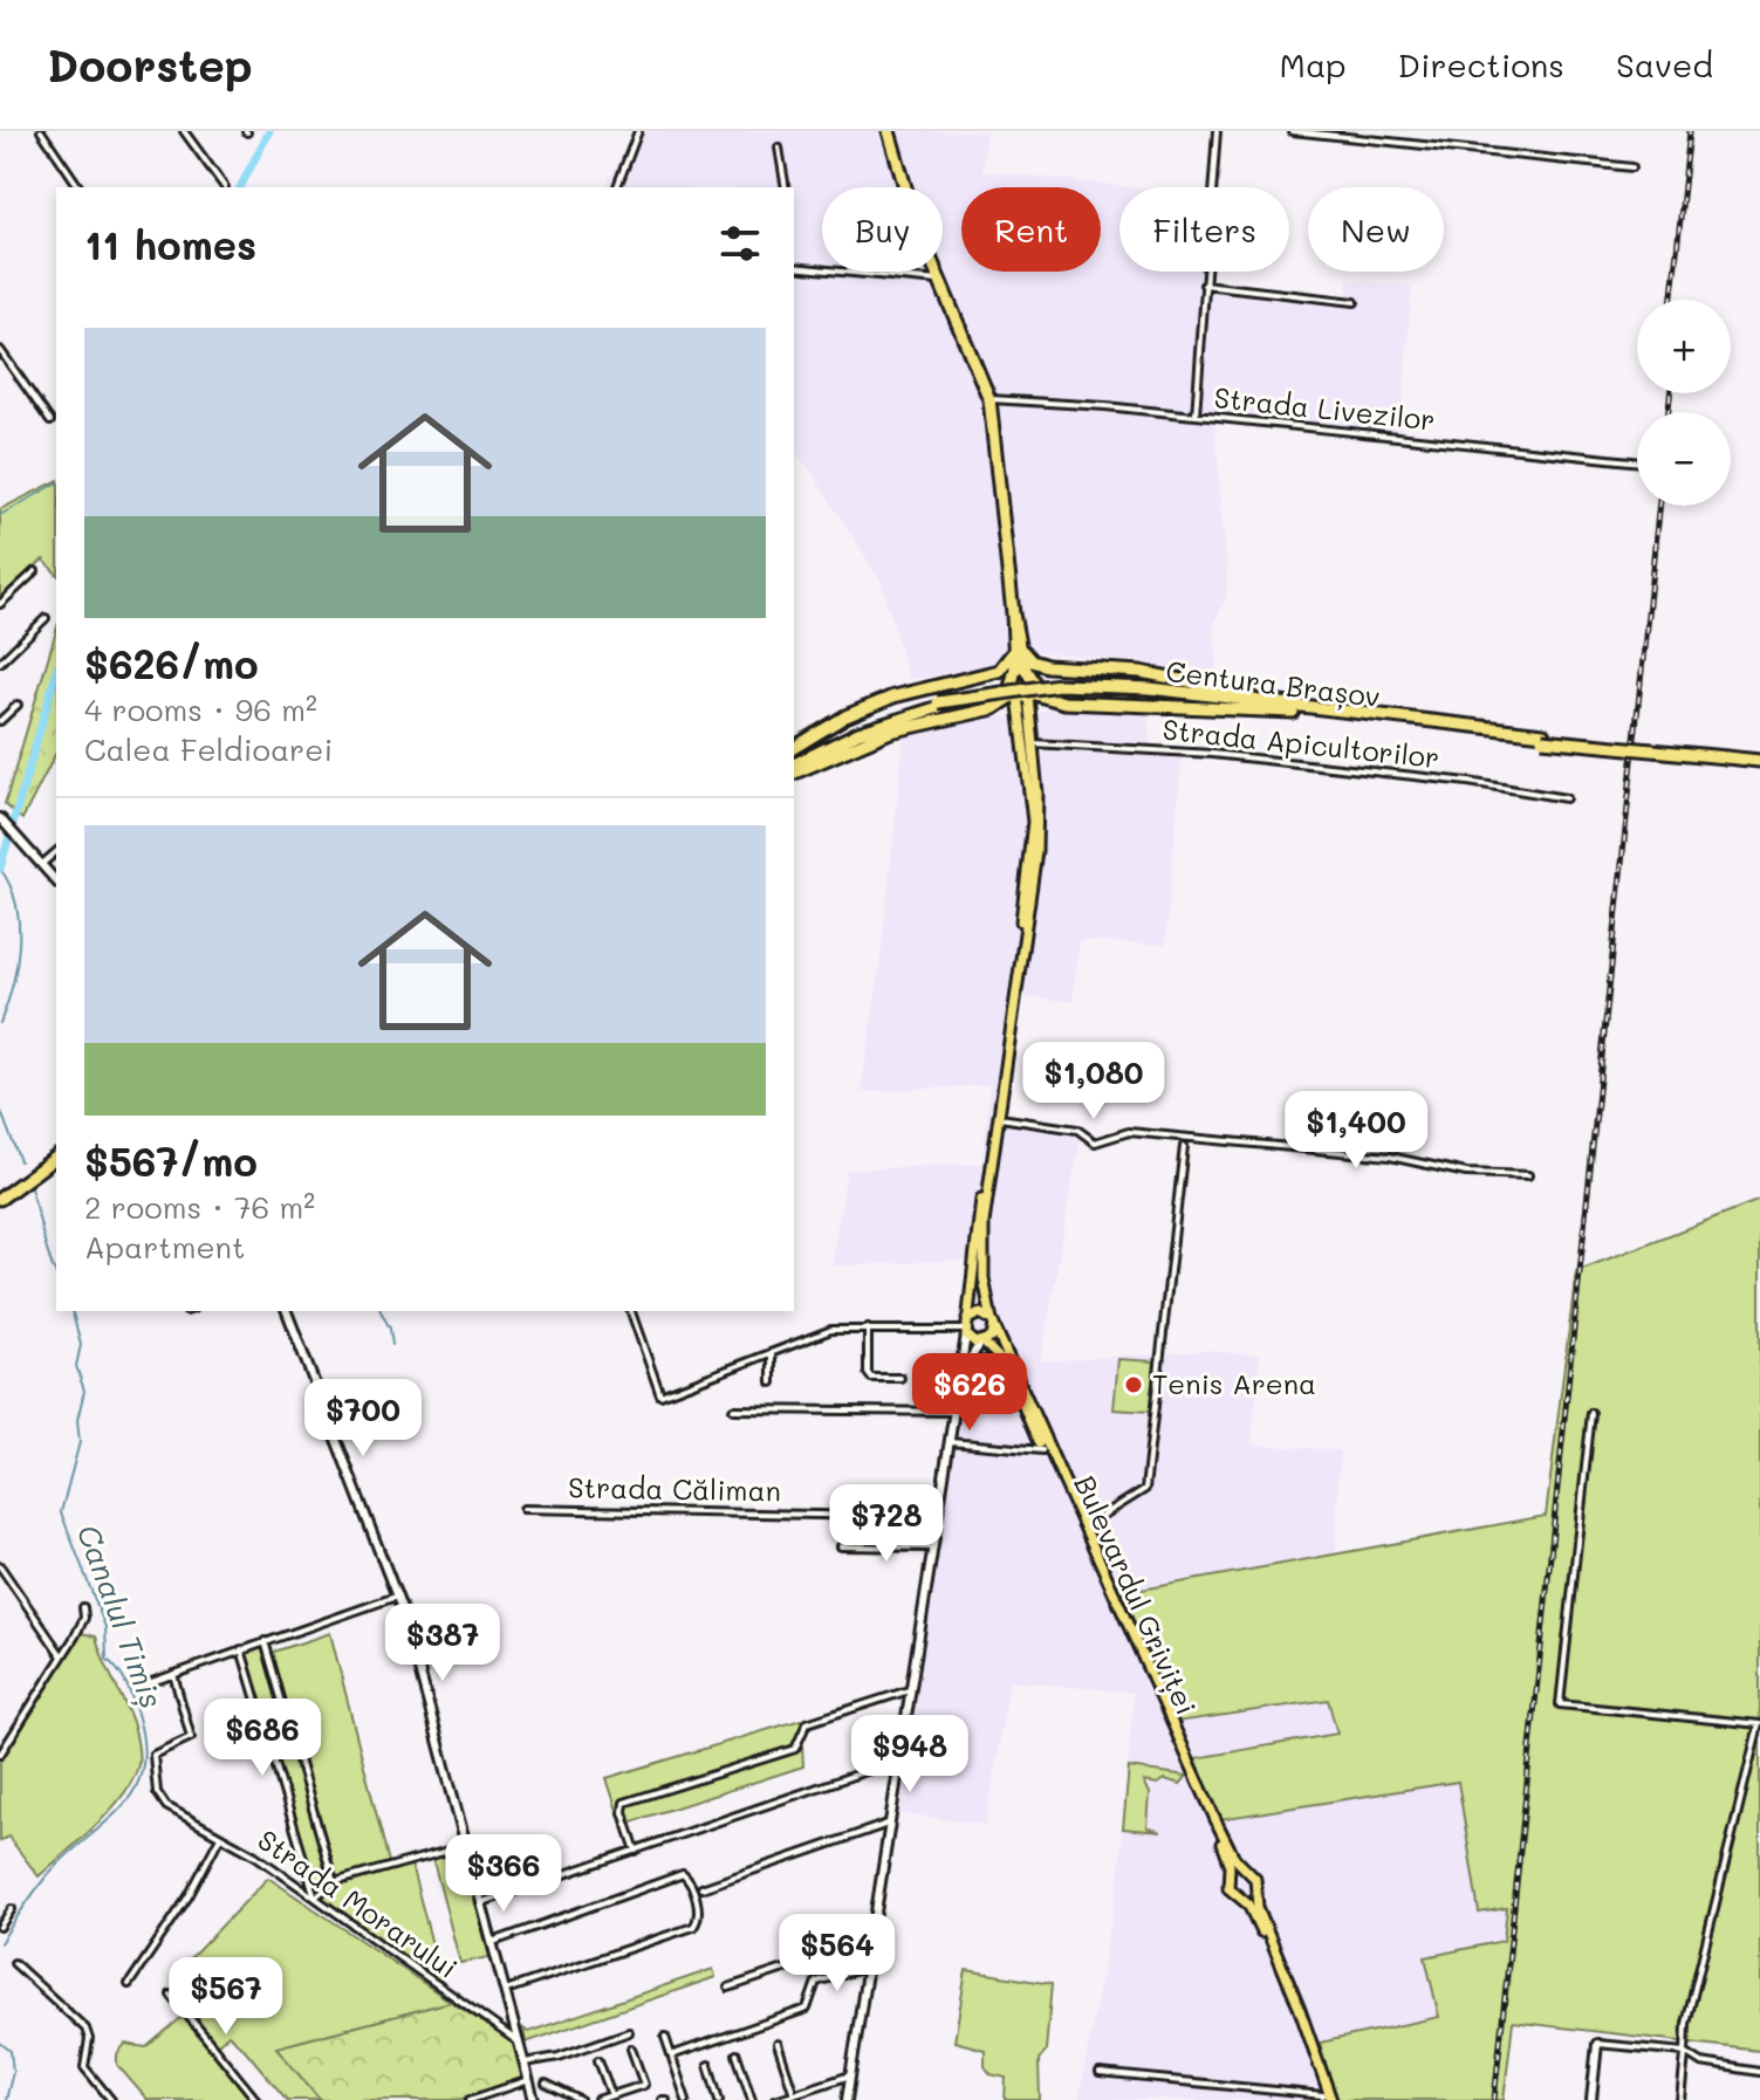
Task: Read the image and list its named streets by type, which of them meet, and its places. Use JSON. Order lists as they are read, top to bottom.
{
  "streets": {
    "highway": ["Centura Brașov"],
    "main road": ["Bulevardul Griviței"],
    "street": [
      "Strada Livezilor",
      "Strada Apicultorilor",
      "Strada Căliman",
      "Strada Morarului"
    ]
  },
  "water": ["Canalul Timiș"],
  "places": ["Tenis Arena"],
  "page": {
    "header": "Doorstep",
    "nav": ["Map", "Directions", "Saved"],
    "chip": [
      "Buy",
      "Rent",
      "Filters",
      "New"
    ],
    "heading": "11 homes",
    "map_buttons": ["+", "−"],
    "list": [
      {
        "name": "$626/mo",
        "note": "4 rooms · 96 m² · Calea Feldioarei"
      },
      {
        "name": "$567/mo",
        "note": "2 rooms · 76 m² · Apartment"
      }
    ],
    "price": [
      "$1,080",
      "$1,400",
      "$626",
      "$700",
      "$728",
      "$387",
      "$686",
      "$948",
      "$366",
      "$564",
      "$567"
    ]
  }
}
